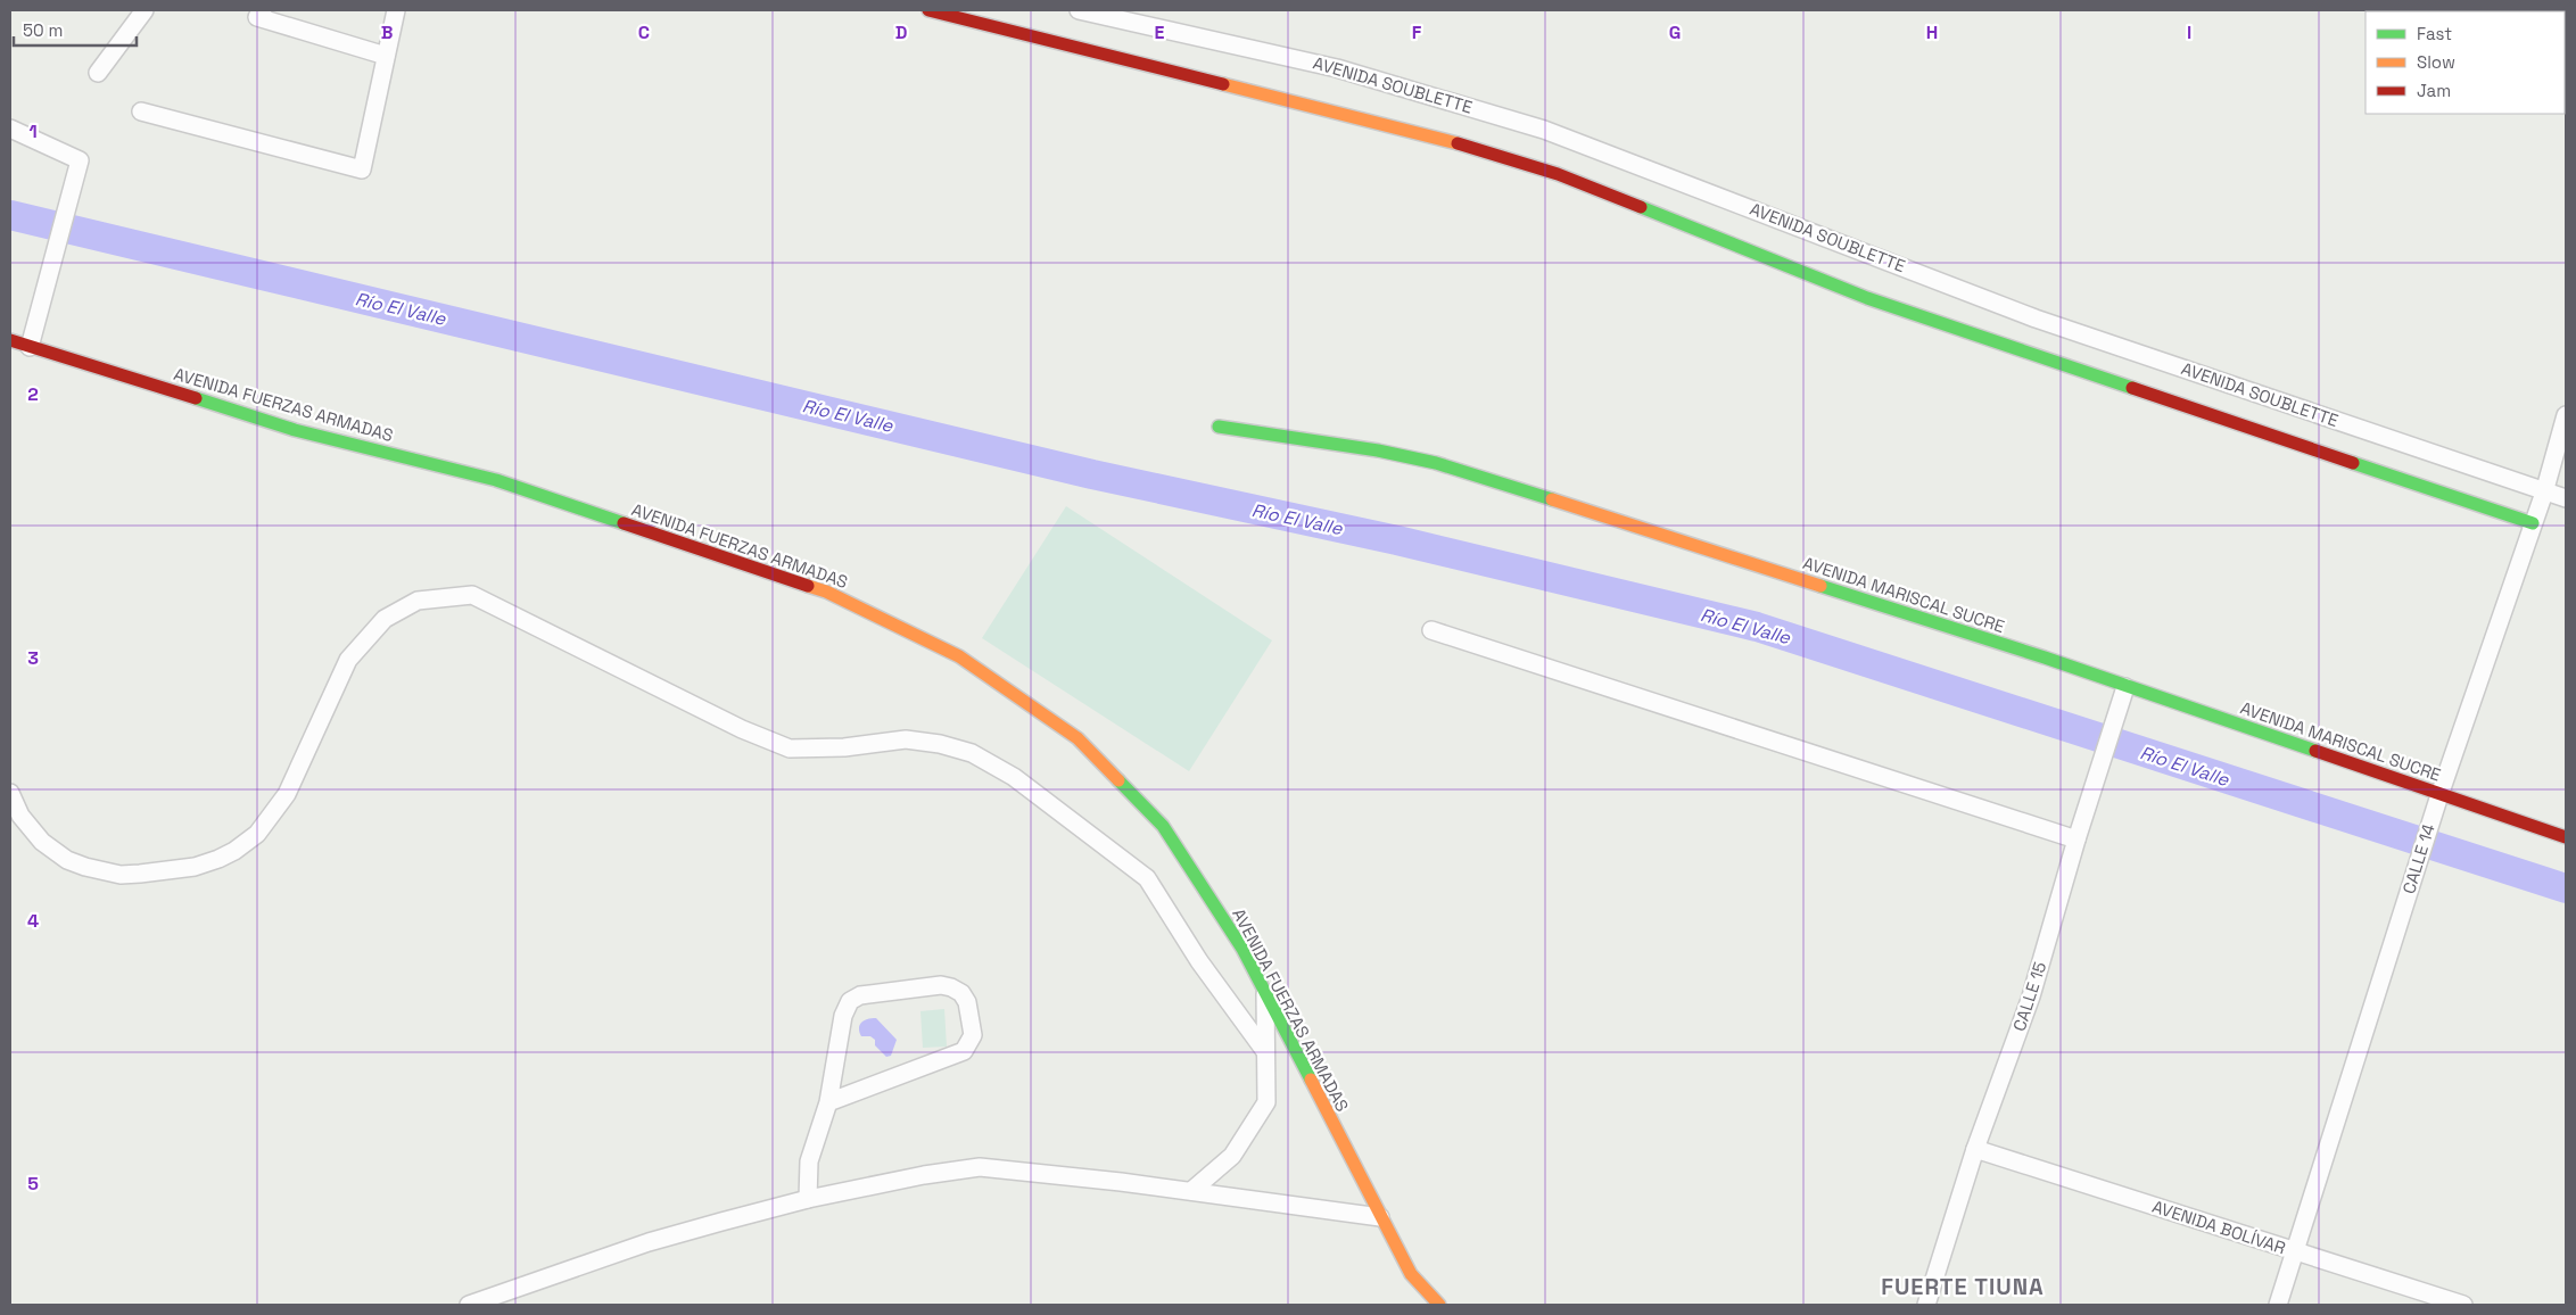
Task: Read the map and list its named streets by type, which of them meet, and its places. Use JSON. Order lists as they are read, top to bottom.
{
  "streets": {
    "street": [
      "AVENIDA SOUBLETTE",
      "AVENIDA FUERZAS ARMADAS",
      "AVENIDA MARISCAL SUCRE",
      "CALLE 14",
      "CALLE 15",
      "AVENIDA BOLÍVAR"
    ]
  },
  "crossings": [
    ["AVENIDA SOUBLETTE", "CALLE 14"],
    ["AVENIDA MARISCAL SUCRE", "CALLE 14"],
    ["AVENIDA MARISCAL SUCRE", "CALLE 15"],
    ["CALLE 14", "AVENIDA BOLÍVAR"],
    ["CALLE 15", "AVENIDA BOLÍVAR"]
  ],
  "districts": ["FUERTE TIUNA"],
  "water": ["Río El Valle"],
  "legend": ["Fast", "Slow", "Jam"],
  "scale_bar": "50 m",
  "grid": {
    "columns": [
      "B",
      "C",
      "D",
      "E",
      "F",
      "G",
      "H",
      "I"
    ],
    "rows": [
      "1",
      "2",
      "3",
      "4",
      "5"
    ]
  }
}
